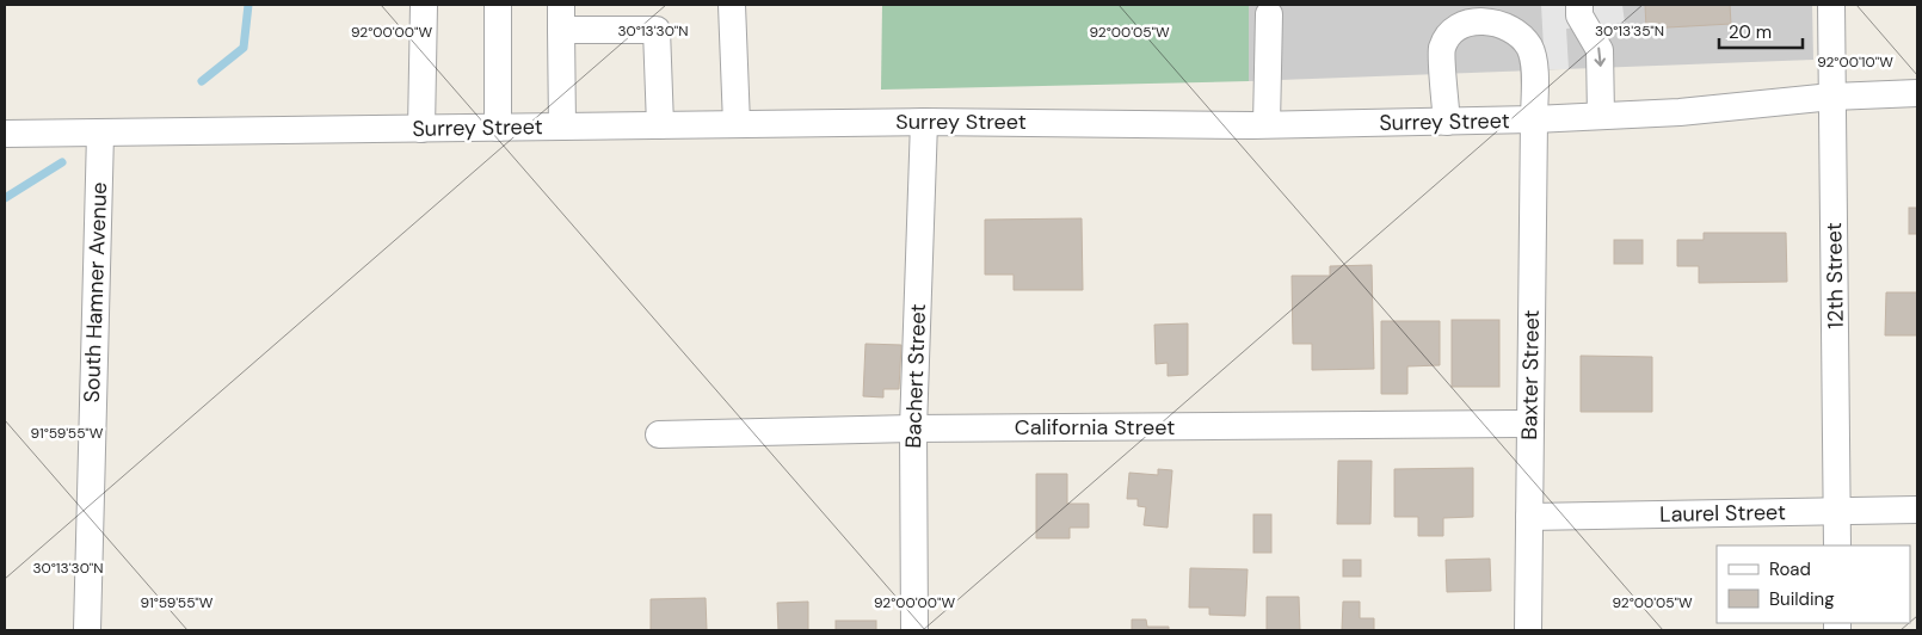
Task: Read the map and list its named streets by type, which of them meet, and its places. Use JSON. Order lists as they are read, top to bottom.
{
  "streets": {
    "street": [
      "Surrey Street",
      "12th Street",
      "South Hamner Avenue",
      "Baxter Street",
      "Bachert Street",
      "California Street",
      "Laurel Street"
    ]
  },
  "crossings": [
    ["Surrey Street", "12th Street"],
    ["Surrey Street", "South Hamner Avenue"],
    ["Surrey Street", "Baxter Street"],
    ["Surrey Street", "Bachert Street"],
    ["12th Street", "Laurel Street"],
    ["Baxter Street", "California Street"],
    ["Baxter Street", "Laurel Street"],
    ["Bachert Street", "California Street"]
  ],
  "legend": ["Road", "Building"],
  "scale_bar": "20 m",
  "coordinates": [
    "30°13'30\"N",
    "30°13'35\"N",
    "92°00'00\"W",
    "92°00'05\"W",
    "92°00'10\"W",
    "91°59'55\"W"
  ]
}
